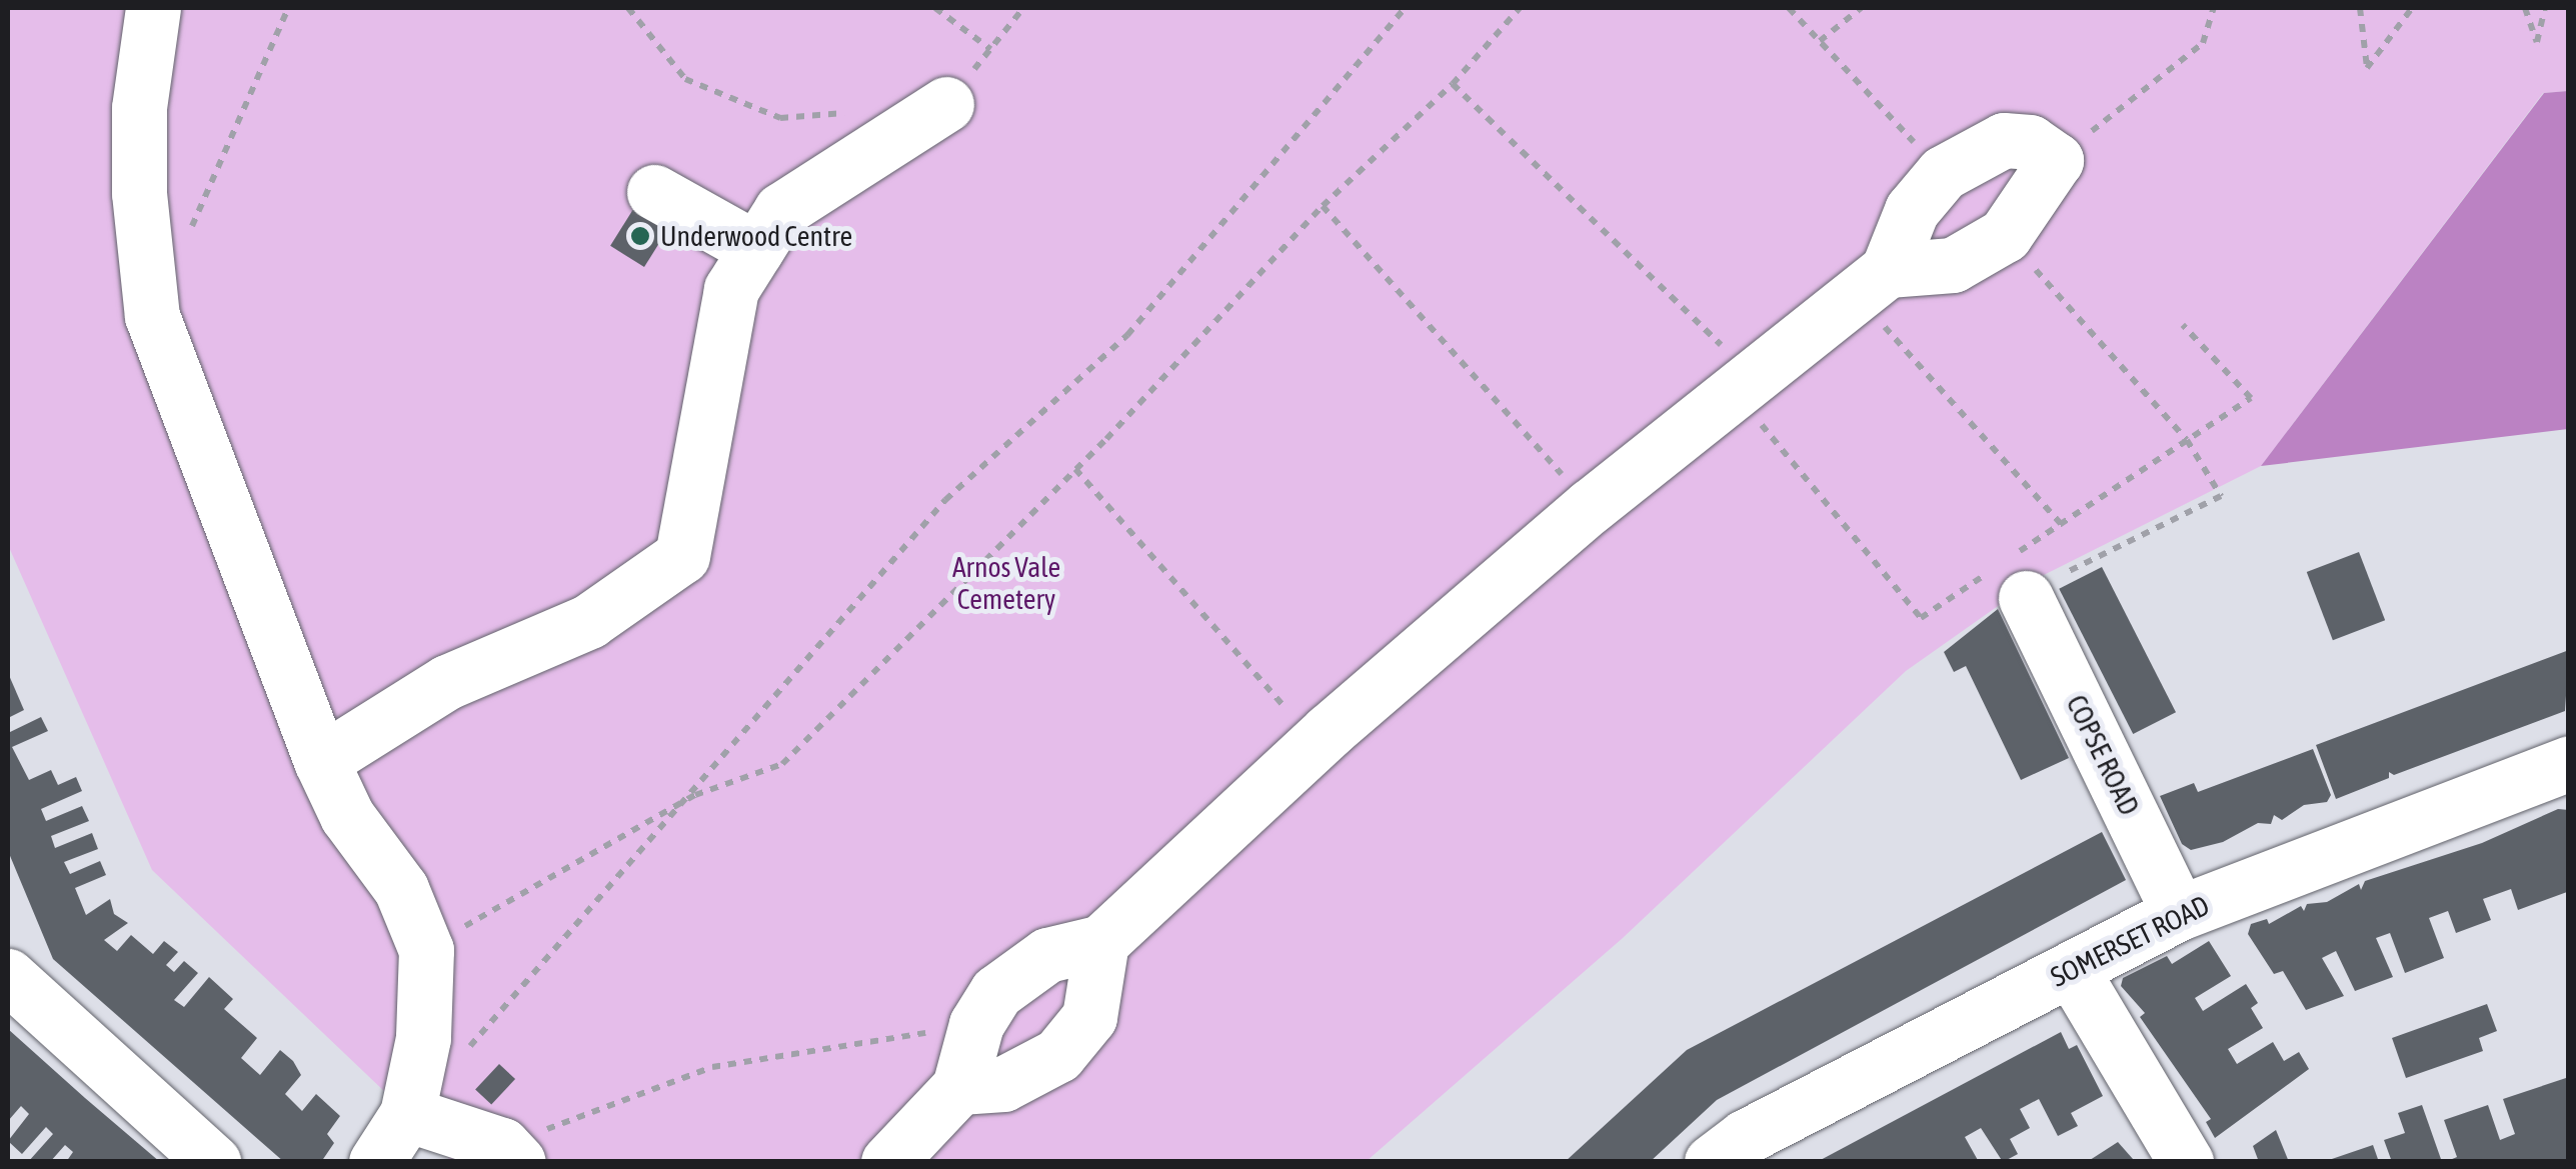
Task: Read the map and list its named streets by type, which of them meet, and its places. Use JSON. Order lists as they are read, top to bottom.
{
  "streets": {
    "street": ["COPSE ROAD", "SOMERSET ROAD"]
  },
  "crossings": [
    ["COPSE ROAD", "SOMERSET ROAD"]
  ],
  "parks": ["Arnos Vale Cemetery"],
  "places": ["Underwood Centre"]
}
